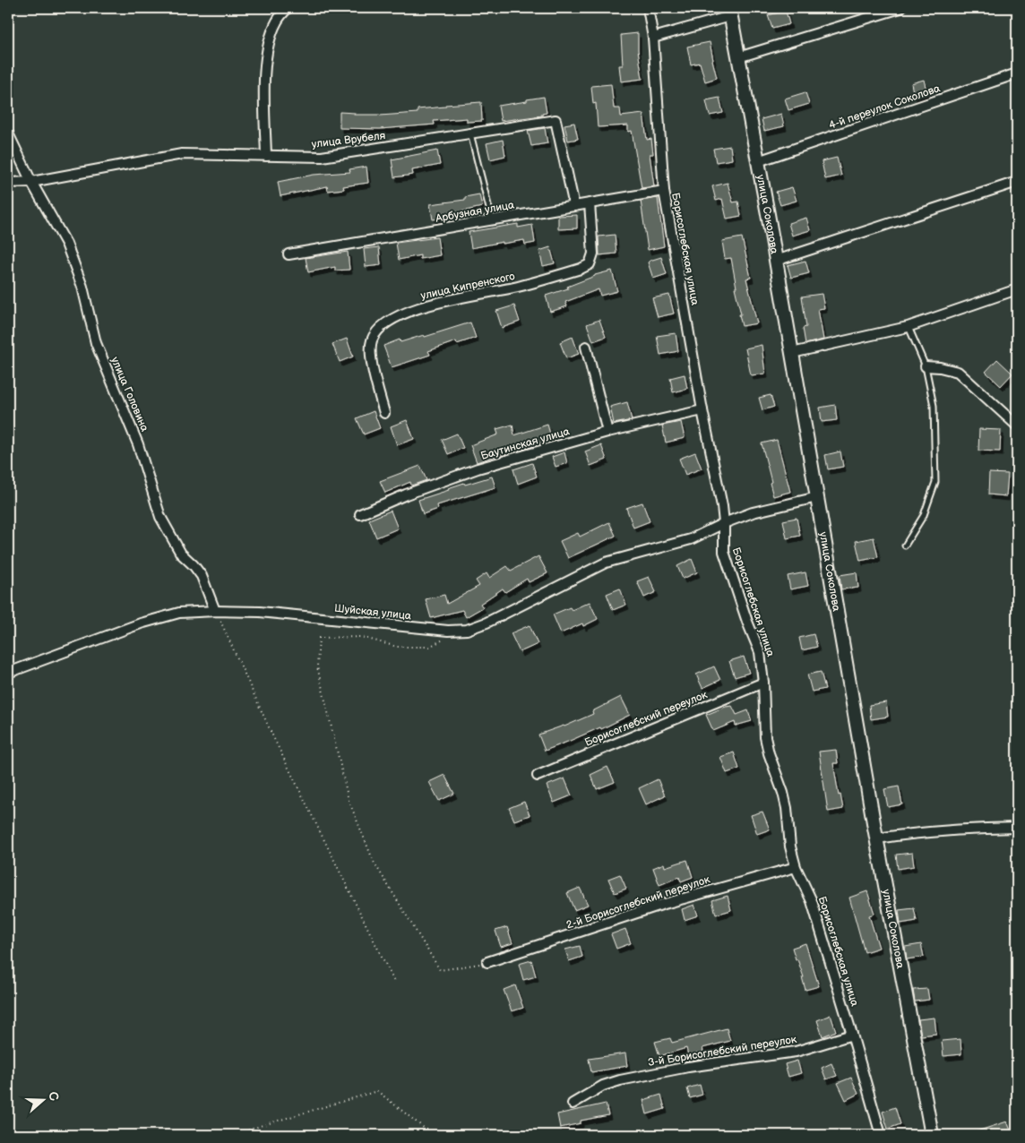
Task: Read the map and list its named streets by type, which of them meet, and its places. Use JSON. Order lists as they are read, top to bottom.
{
  "streets": {
    "main road": ["улица Соколова"],
    "street": [
      "4-й переулок Соколова",
      "улица Врубеля",
      "Арбузная улица",
      "Борисоглебская улица",
      "улица Кипренского",
      "улица Головина",
      "Баутинская улица",
      "Шуйская улица",
      "Борисоглебский переулок",
      "2-й Борисоглебский переулок",
      "3-й Борисоглебский переулок"
    ]
  },
  "crossings": [
    ["4-й переулок Соколова", "улица Соколова"],
    ["улица Врубеля", "Арбузная улица"],
    ["улица Врубеля", "улица Головина"],
    ["Арбузная улица", "Борисоглебская улица"],
    ["Арбузная улица", "улица Кипренского"],
    ["улица Соколова", "Шуйская улица"],
    ["Борисоглебская улица", "Баутинская улица"],
    ["Борисоглебская улица", "Шуйская улица"],
    ["Борисоглебская улица", "Борисоглебский переулок"],
    ["Борисоглебская улица", "2-й Борисоглебский переулок"],
    ["Борисоглебская улица", "3-й Борисоглебский переулок"],
    ["улица Головина", "Шуйская улица"]
  ],
  "north": "right"
}
